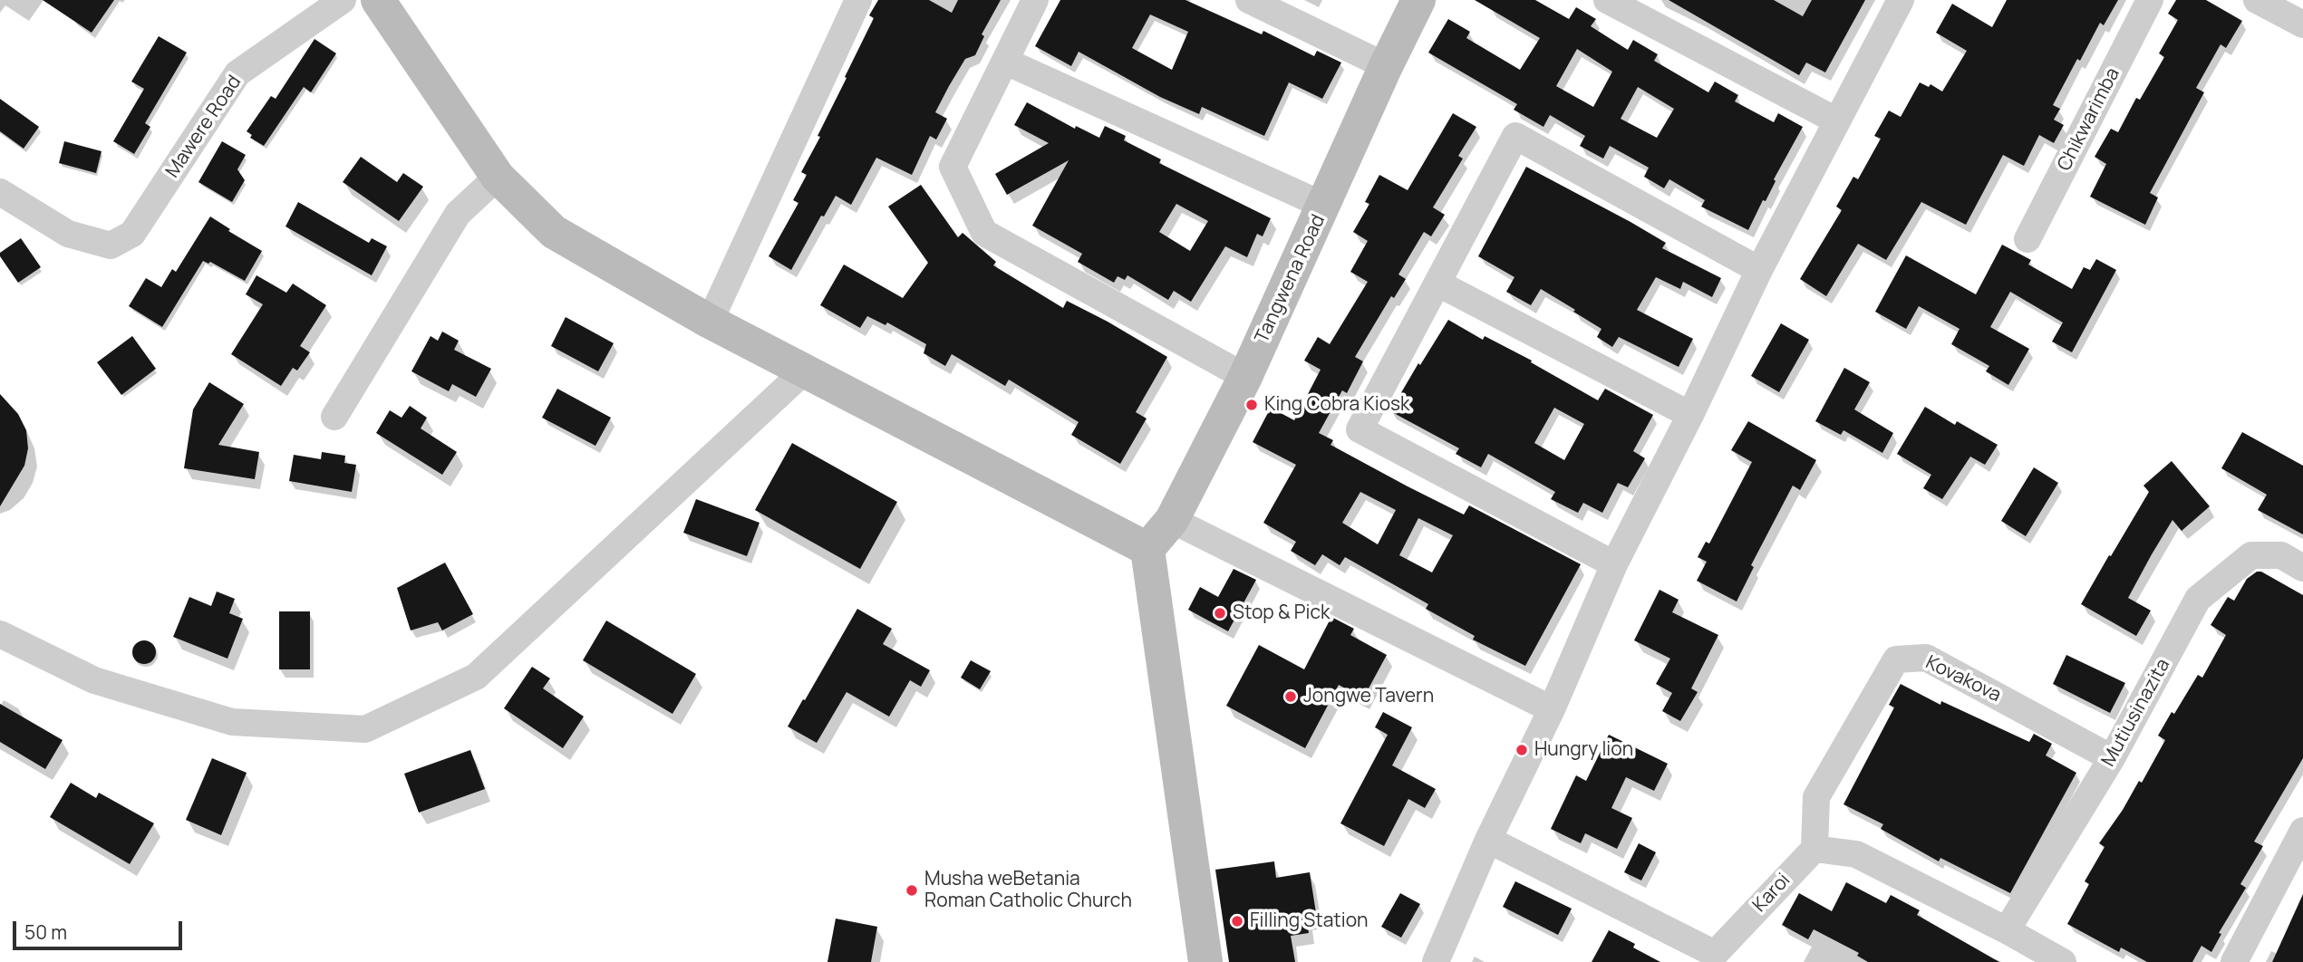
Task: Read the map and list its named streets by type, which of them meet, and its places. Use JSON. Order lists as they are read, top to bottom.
{
  "streets": {
    "street": [
      "Chikwarimba",
      "Mawere Road",
      "Tangwena Road",
      "Kovakova",
      "Mutiusinazita",
      "Karoi"
    ]
  },
  "crossings": [
    ["Kovakova", "Mutiusinazita"],
    ["Kovakova", "Karoi"]
  ],
  "places": [
    "King Cobra Kiosk",
    "Stop & Pick",
    "Jongwe Tavern",
    "Hungry lion",
    "Musha weBetania Roman Catholic Church",
    "Filling Station"
  ],
  "scale_bar": "50 m"
}
